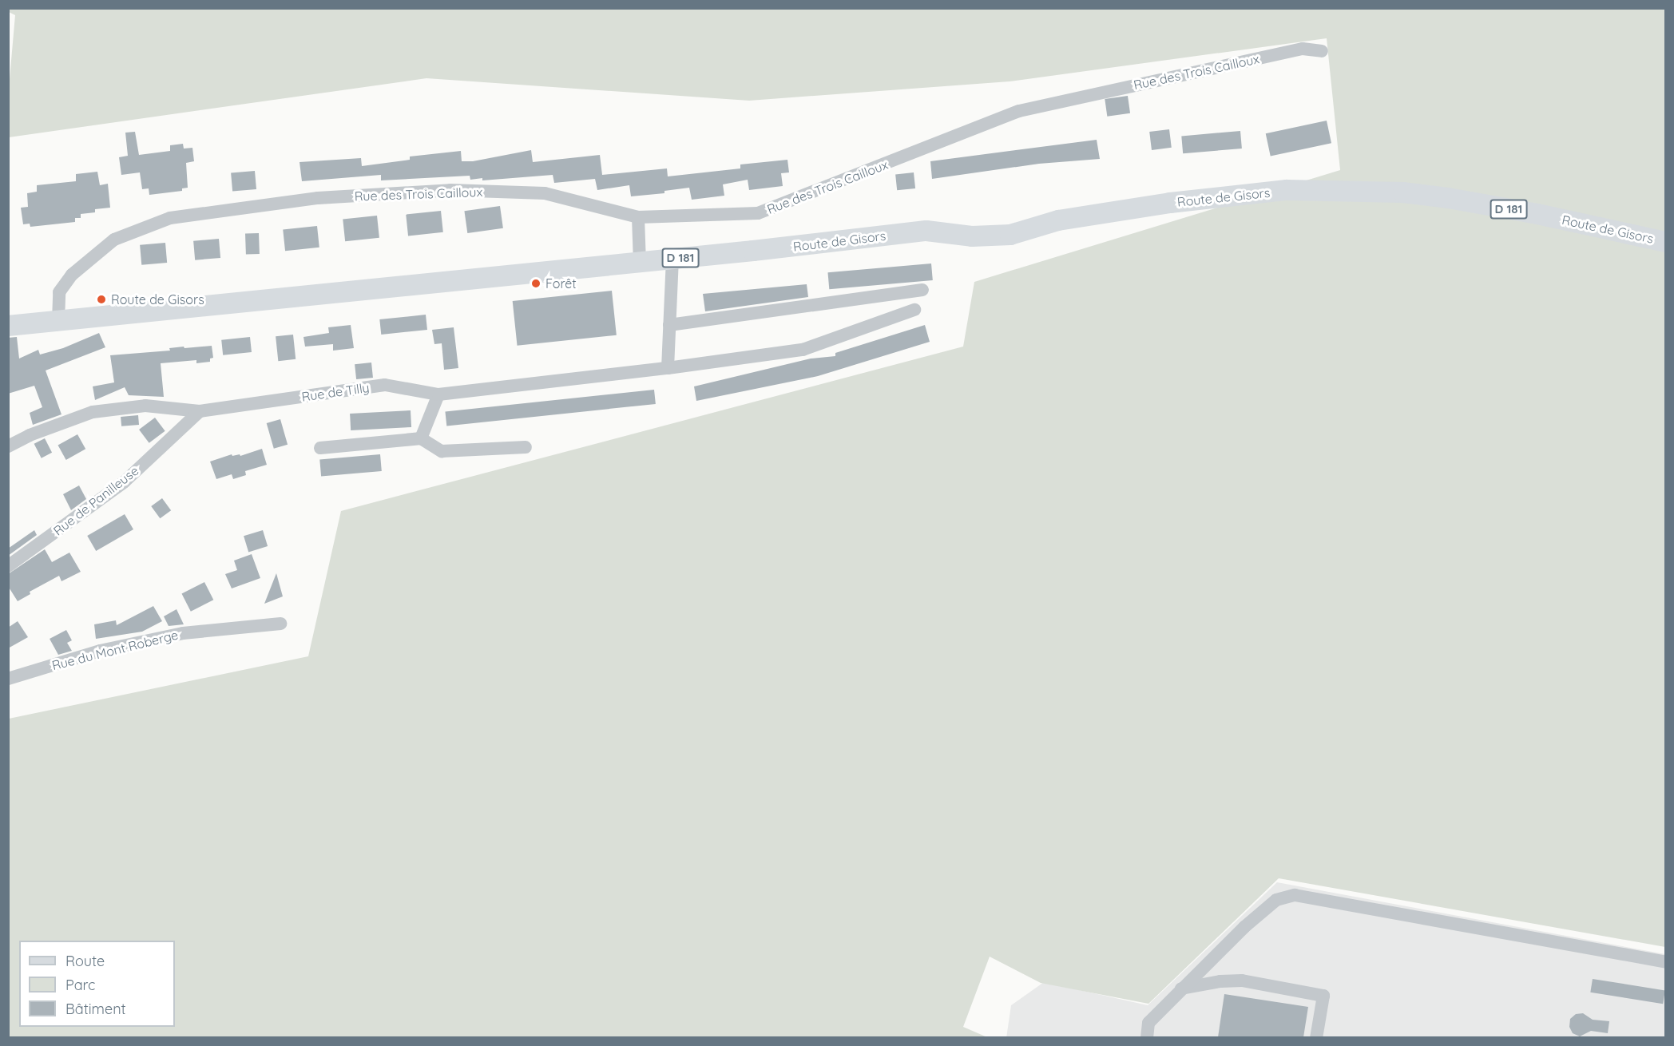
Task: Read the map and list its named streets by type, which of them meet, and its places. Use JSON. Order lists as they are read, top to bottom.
{
  "streets": {
    "main road": ["Route de Gisors", "D 181"],
    "street": [
      "Rue des Trois Cailloux",
      "Rue de Tilly",
      "Rue de Panilleuse",
      "Rue du Mont Roberge"
    ]
  },
  "crossings": [
    ["Rue des Trois Cailloux", "Route de Gisors"],
    ["Rue de Tilly", "Rue de Panilleuse"]
  ],
  "places": ["Forêt", "Route de Gisors"],
  "legend": ["Route", "Parc", "Bâtiment"]
}
